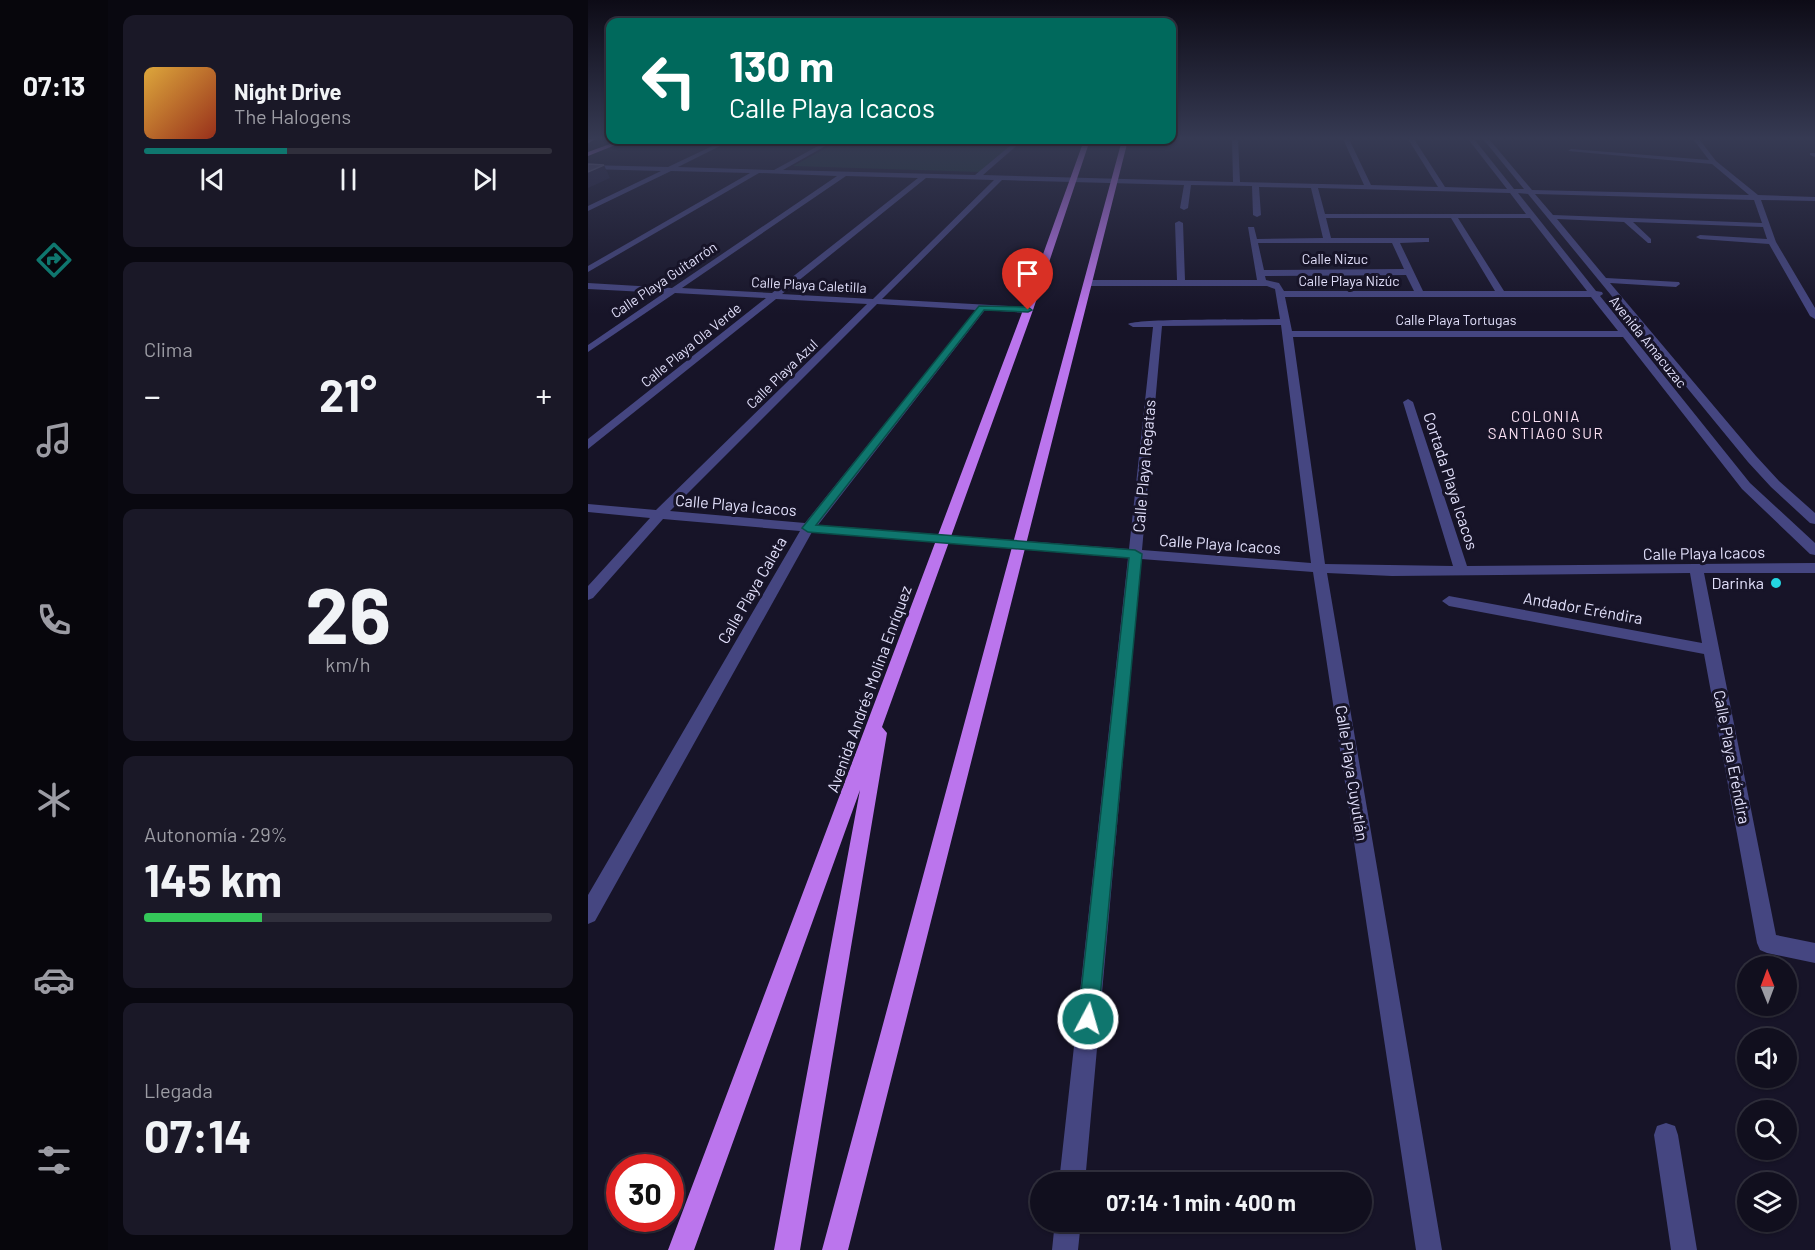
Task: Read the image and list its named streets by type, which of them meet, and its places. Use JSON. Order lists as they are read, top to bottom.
{
  "streets": {
    "main road": ["Avenida Andrés Molina Enríquez"],
    "street": [
      "Calle Nizuc",
      "Calle Playa Guitarrón",
      "Calle Playa Nizúc",
      "Calle Playa Caletilla",
      "Calle Playa Tortugas",
      "Avenida Amacuzac",
      "Calle Playa Ola Verde",
      "Calle Playa Azul",
      "Calle Playa Regatas",
      "Cortada Playa Icacos",
      "Calle Playa Icacos",
      "Calle Playa Caleta",
      "Andador Eréndira",
      "Calle Playa Eréndira",
      "Calle Playa Cuyutlán"
    ]
  },
  "crossings": [
    ["Calle Playa Guitarrón", "Calle Playa Caletilla"],
    ["Calle Playa Nizúc", "Avenida Amacuzac"],
    ["Calle Playa Nizúc", "Calle Playa Cuyutlán"],
    ["Calle Playa Caletilla", "Calle Playa Ola Verde"],
    ["Calle Playa Caletilla", "Calle Playa Azul"],
    ["Calle Playa Caletilla", "Calle Playa Caleta"],
    ["Calle Playa Caletilla", "Avenida Andrés Molina Enríquez"],
    ["Calle Playa Tortugas", "Avenida Amacuzac"],
    ["Calle Playa Tortugas", "Calle Playa Regatas"],
    ["Calle Playa Tortugas", "Calle Playa Cuyutlán"],
    ["Calle Playa Azul", "Calle Playa Icacos"],
    ["Calle Playa Regatas", "Calle Playa Icacos"],
    ["Cortada Playa Icacos", "Calle Playa Icacos"],
    ["Calle Playa Icacos", "Calle Playa Caleta"],
    ["Calle Playa Icacos", "Avenida Andrés Molina Enríquez"],
    ["Calle Playa Icacos", "Calle Playa Eréndira"],
    ["Calle Playa Icacos", "Calle Playa Cuyutlán"],
    ["Andador Eréndira", "Calle Playa Eréndira"]
  ],
  "districts": ["COLONIA SANTIAGO SUR"],
  "places": ["Darinka"],
  "north": "top",
  "page": {
    "tabs": "07:13",
    "turn": ["130 m", "Calle Playa Icacos"],
    "song": ["Night Drive", "The Halogens"],
    "tile": [
      "Clima",
      ["26", "km/h"],
      ["Autonomía · 29%", "145 km"],
      ["Llegada", "07:14"]
    ],
    "heat": ["−", "21°", "+"],
    "limit": "30",
    "trip": "07:14 · 1 min · 400 m"
  }
}
